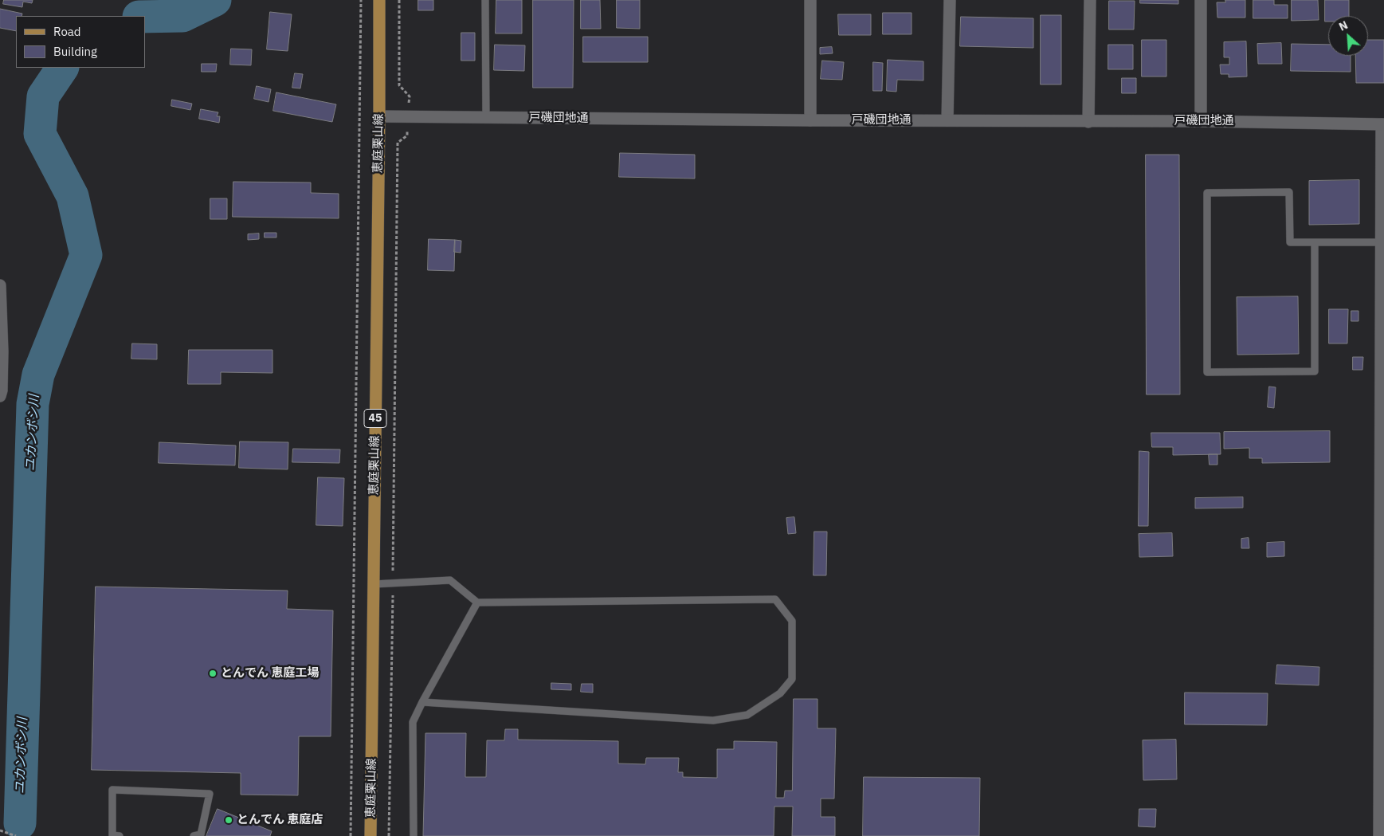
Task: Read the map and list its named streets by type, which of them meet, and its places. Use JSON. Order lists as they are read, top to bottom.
{
  "streets": {
    "main road": ["恵庭栗山線", "45"],
    "street": ["戸磯団地通"]
  },
  "crossings": [
    ["戸磯団地通", "恵庭栗山線"]
  ],
  "water": ["ユカンボシ川"],
  "places": ["とんでん 恵庭工場", "とんでん 恵庭店"],
  "legend": ["Road", "Building"],
  "north": "top left"
}
